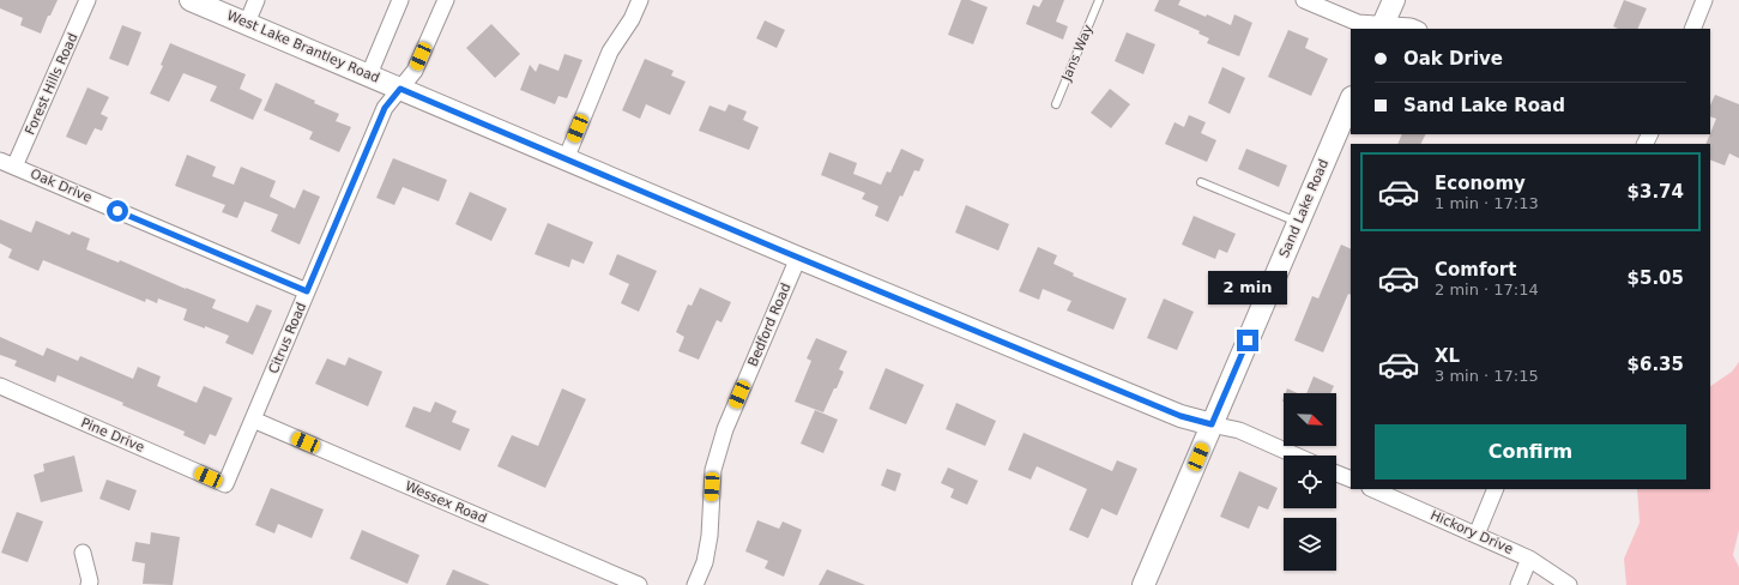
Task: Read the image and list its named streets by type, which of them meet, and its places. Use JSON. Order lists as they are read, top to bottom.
{
  "streets": {
    "street": [
      "West Lake Brantley Road",
      "Forest Hills Road",
      "Oak Drive",
      "Sand Lake Road",
      "Bedford Road",
      "Citrus Road",
      "Pine Drive",
      "Wessex Road",
      "Hickory Drive"
    ],
    "lane": ["Jans Way"]
  },
  "crossings": [
    ["West Lake Brantley Road", "Sand Lake Road"],
    ["West Lake Brantley Road", "Bedford Road"],
    ["West Lake Brantley Road", "Citrus Road"],
    ["Forest Hills Road", "Oak Drive"],
    ["Oak Drive", "Citrus Road"],
    ["Citrus Road", "Pine Drive"],
    ["Citrus Road", "Wessex Road"]
  ],
  "north": "bottom right",
  "page": {
    "banner": ["Oak Drive", "Sand Lake Road"],
    "list": [
      {
        "name": "Economy",
        "note": "1 min · 17:13",
        "value": "$3.74"
      },
      {
        "name": "Comfort",
        "note": "2 min · 17:14",
        "value": "$5.05"
      },
      {
        "name": "XL",
        "note": "3 min · 17:15",
        "value": "$6.35"
      }
    ],
    "bubble": "2 min",
    "buttons": "Confirm"
  }
}
